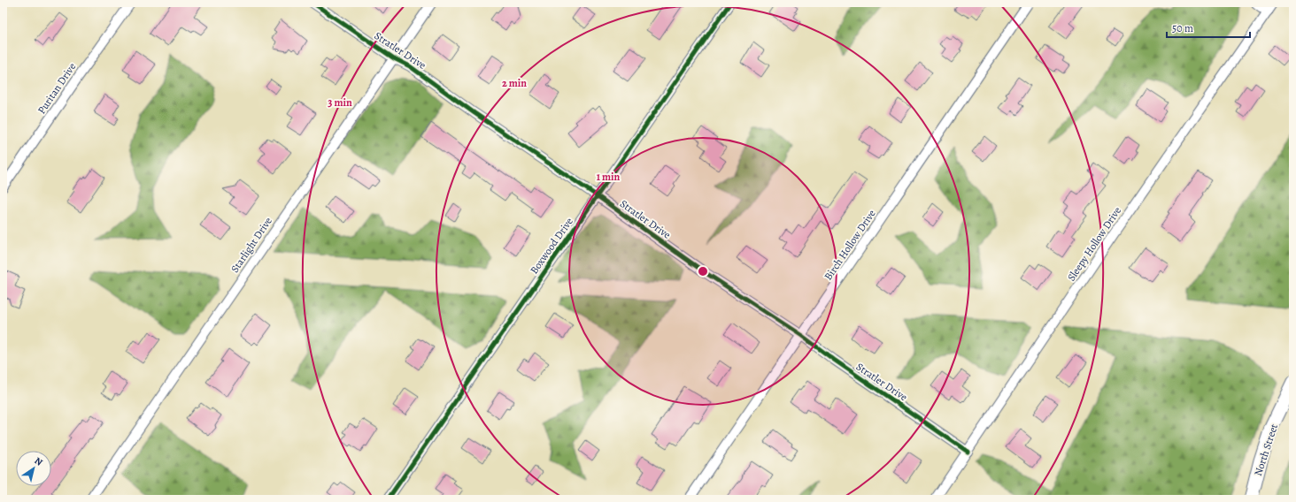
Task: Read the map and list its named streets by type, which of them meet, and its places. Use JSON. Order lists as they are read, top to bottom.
{
  "streets": {
    "street": [
      "Stratler Drive",
      "Puritan Drive",
      "Sleepy Hollow Drive",
      "Starlight Drive",
      "Birch Hollow Drive",
      "Boxwood Drive",
      "North Street"
    ]
  },
  "crossings": [
    ["Stratler Drive", "Sleepy Hollow Drive"],
    ["Stratler Drive", "Starlight Drive"],
    ["Stratler Drive", "Birch Hollow Drive"],
    ["Stratler Drive", "Boxwood Drive"]
  ],
  "scale_bar": "50 m",
  "north": "top right",
  "rings": ["2 min", "3 min", "1 min"]
}
